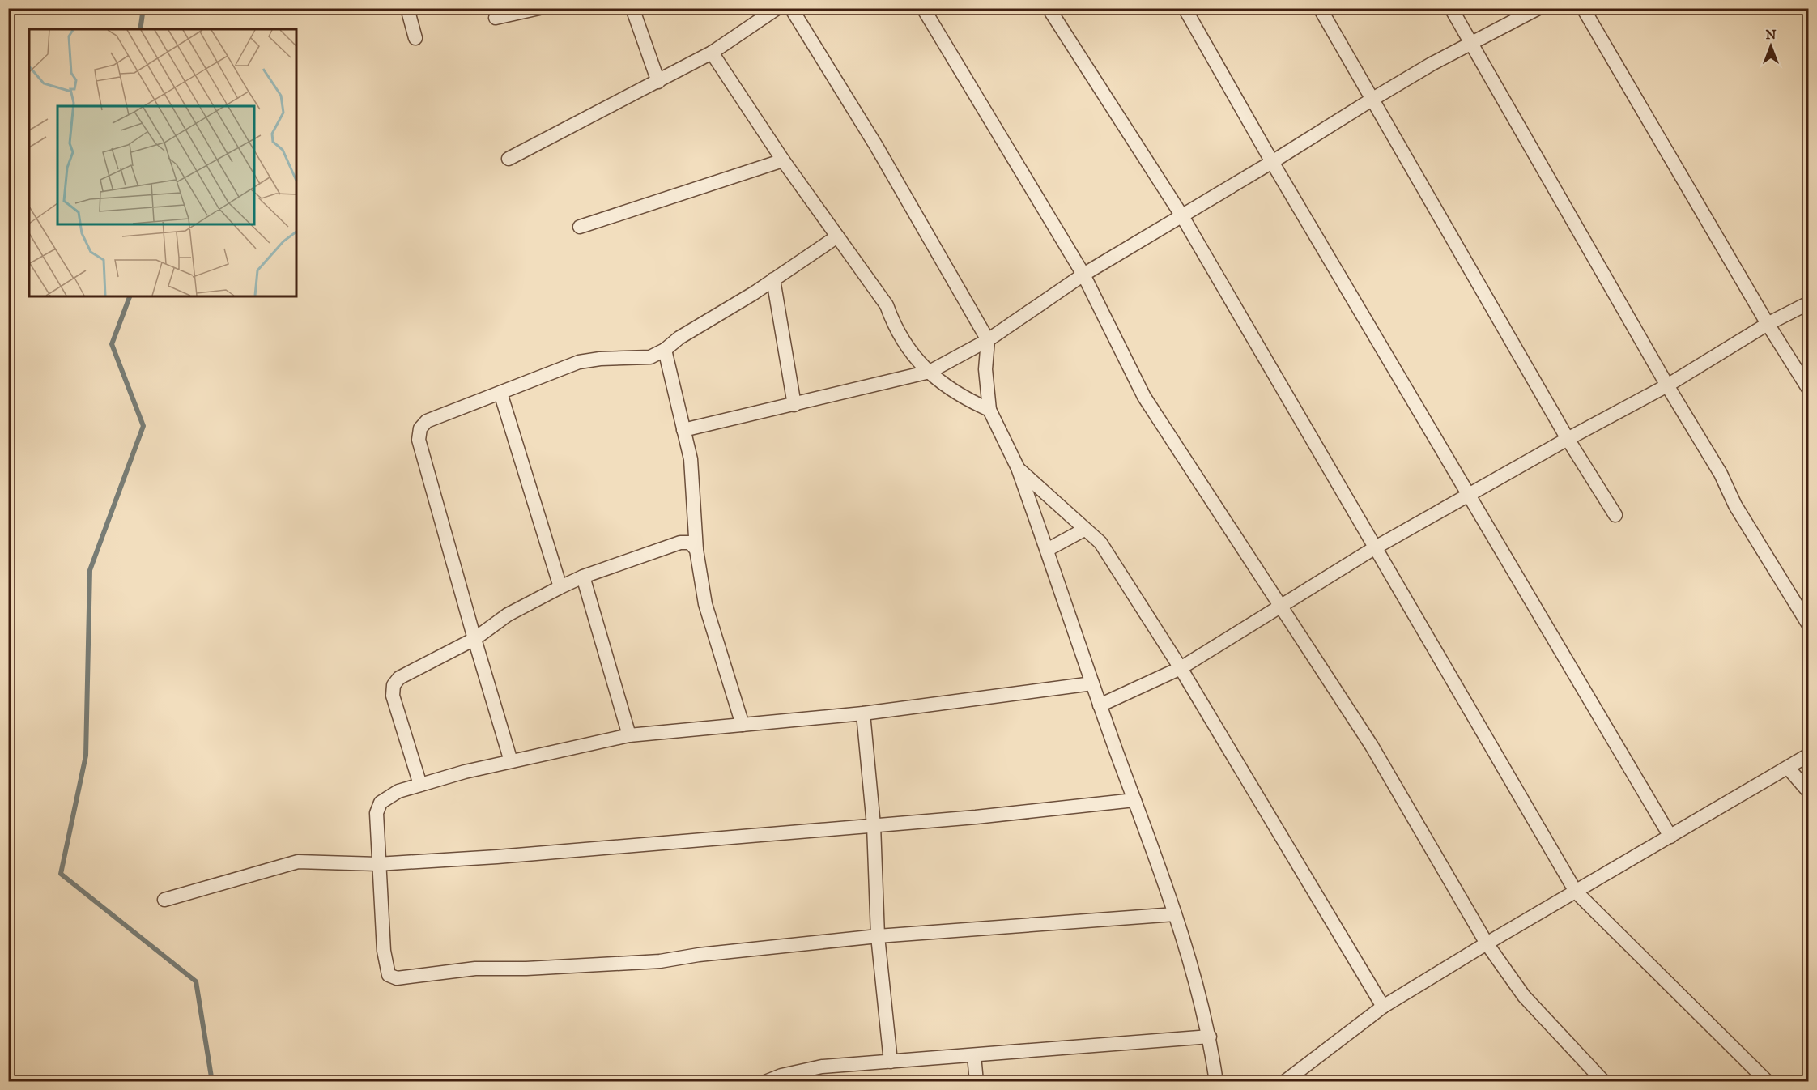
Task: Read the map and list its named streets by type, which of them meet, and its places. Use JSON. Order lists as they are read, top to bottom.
{
  "north": "top"
}
